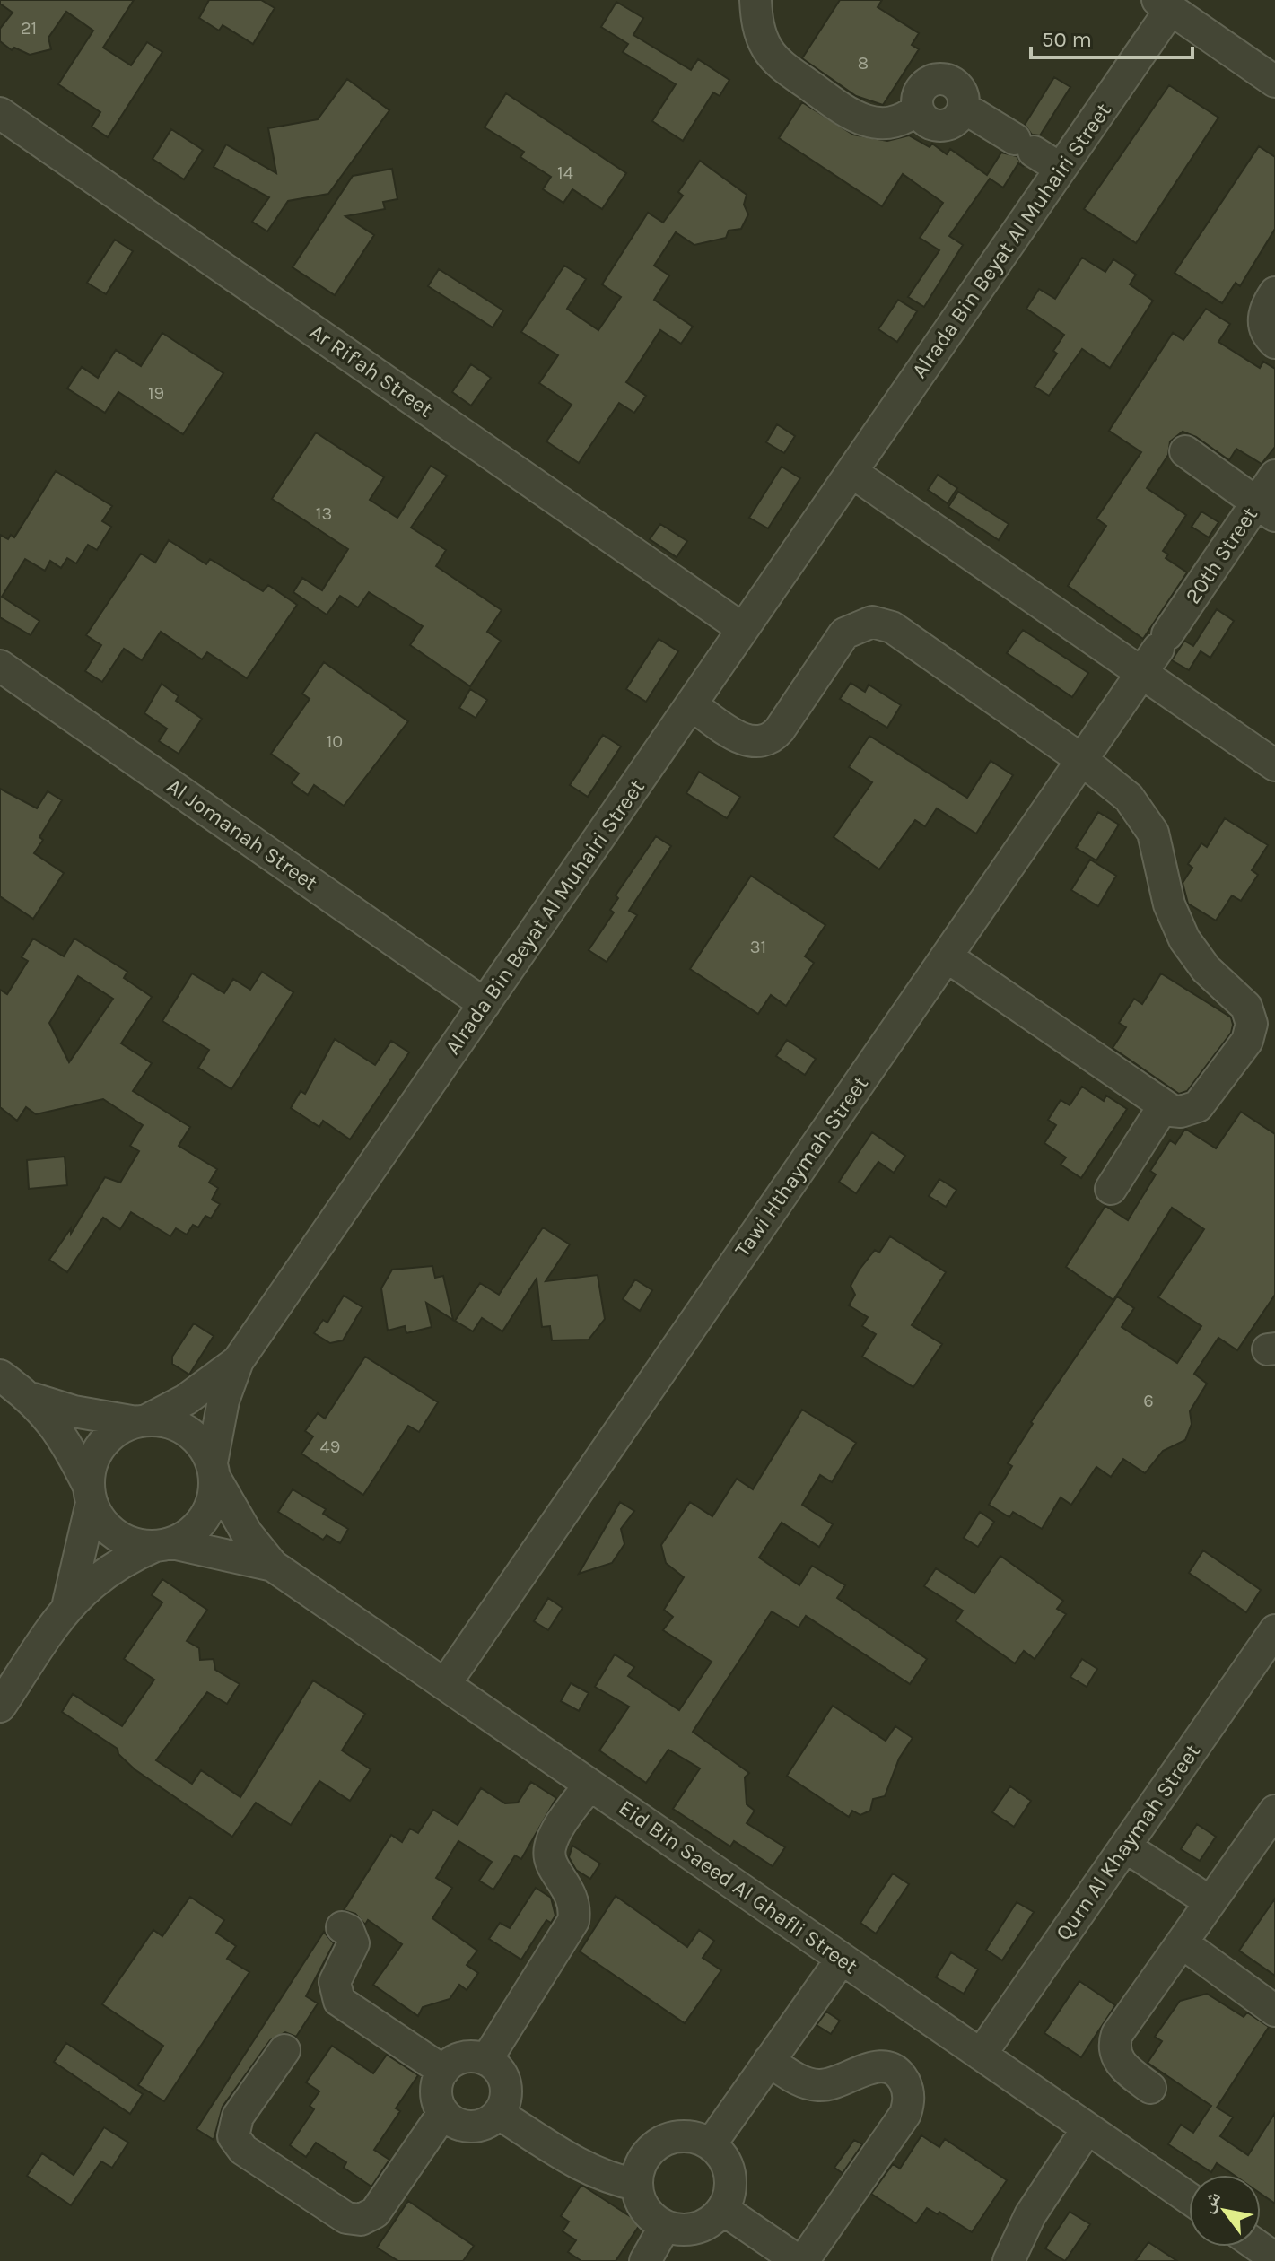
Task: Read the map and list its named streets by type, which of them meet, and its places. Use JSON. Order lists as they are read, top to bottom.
{
  "streets": {
    "street": [
      "Alrada Bin Beyat Al Muhairi Street",
      "Ar Rif'ah Street",
      "20th Street",
      "Al Jomanah Street",
      "Tawi Hthaymah Street",
      "Qurn Al Khaymah Street",
      "Eid Bin Saeed Al Ghafli Street"
    ]
  },
  "crossings": [
    ["Alrada Bin Beyat Al Muhairi Street", "Ar Rif'ah Street"],
    ["Alrada Bin Beyat Al Muhairi Street", "Al Jomanah Street"],
    ["Alrada Bin Beyat Al Muhairi Street", "Eid Bin Saeed Al Ghafli Street"],
    ["20th Street", "Tawi Hthaymah Street"],
    ["Tawi Hthaymah Street", "Eid Bin Saeed Al Ghafli Street"],
    ["Qurn Al Khaymah Street", "Eid Bin Saeed Al Ghafli Street"]
  ],
  "house_numbers": [
    "21",
    "8",
    "14",
    "19",
    "13",
    "10",
    "31",
    "6",
    "49"
  ],
  "scale_bar": "50 m",
  "north": "top left"
}
